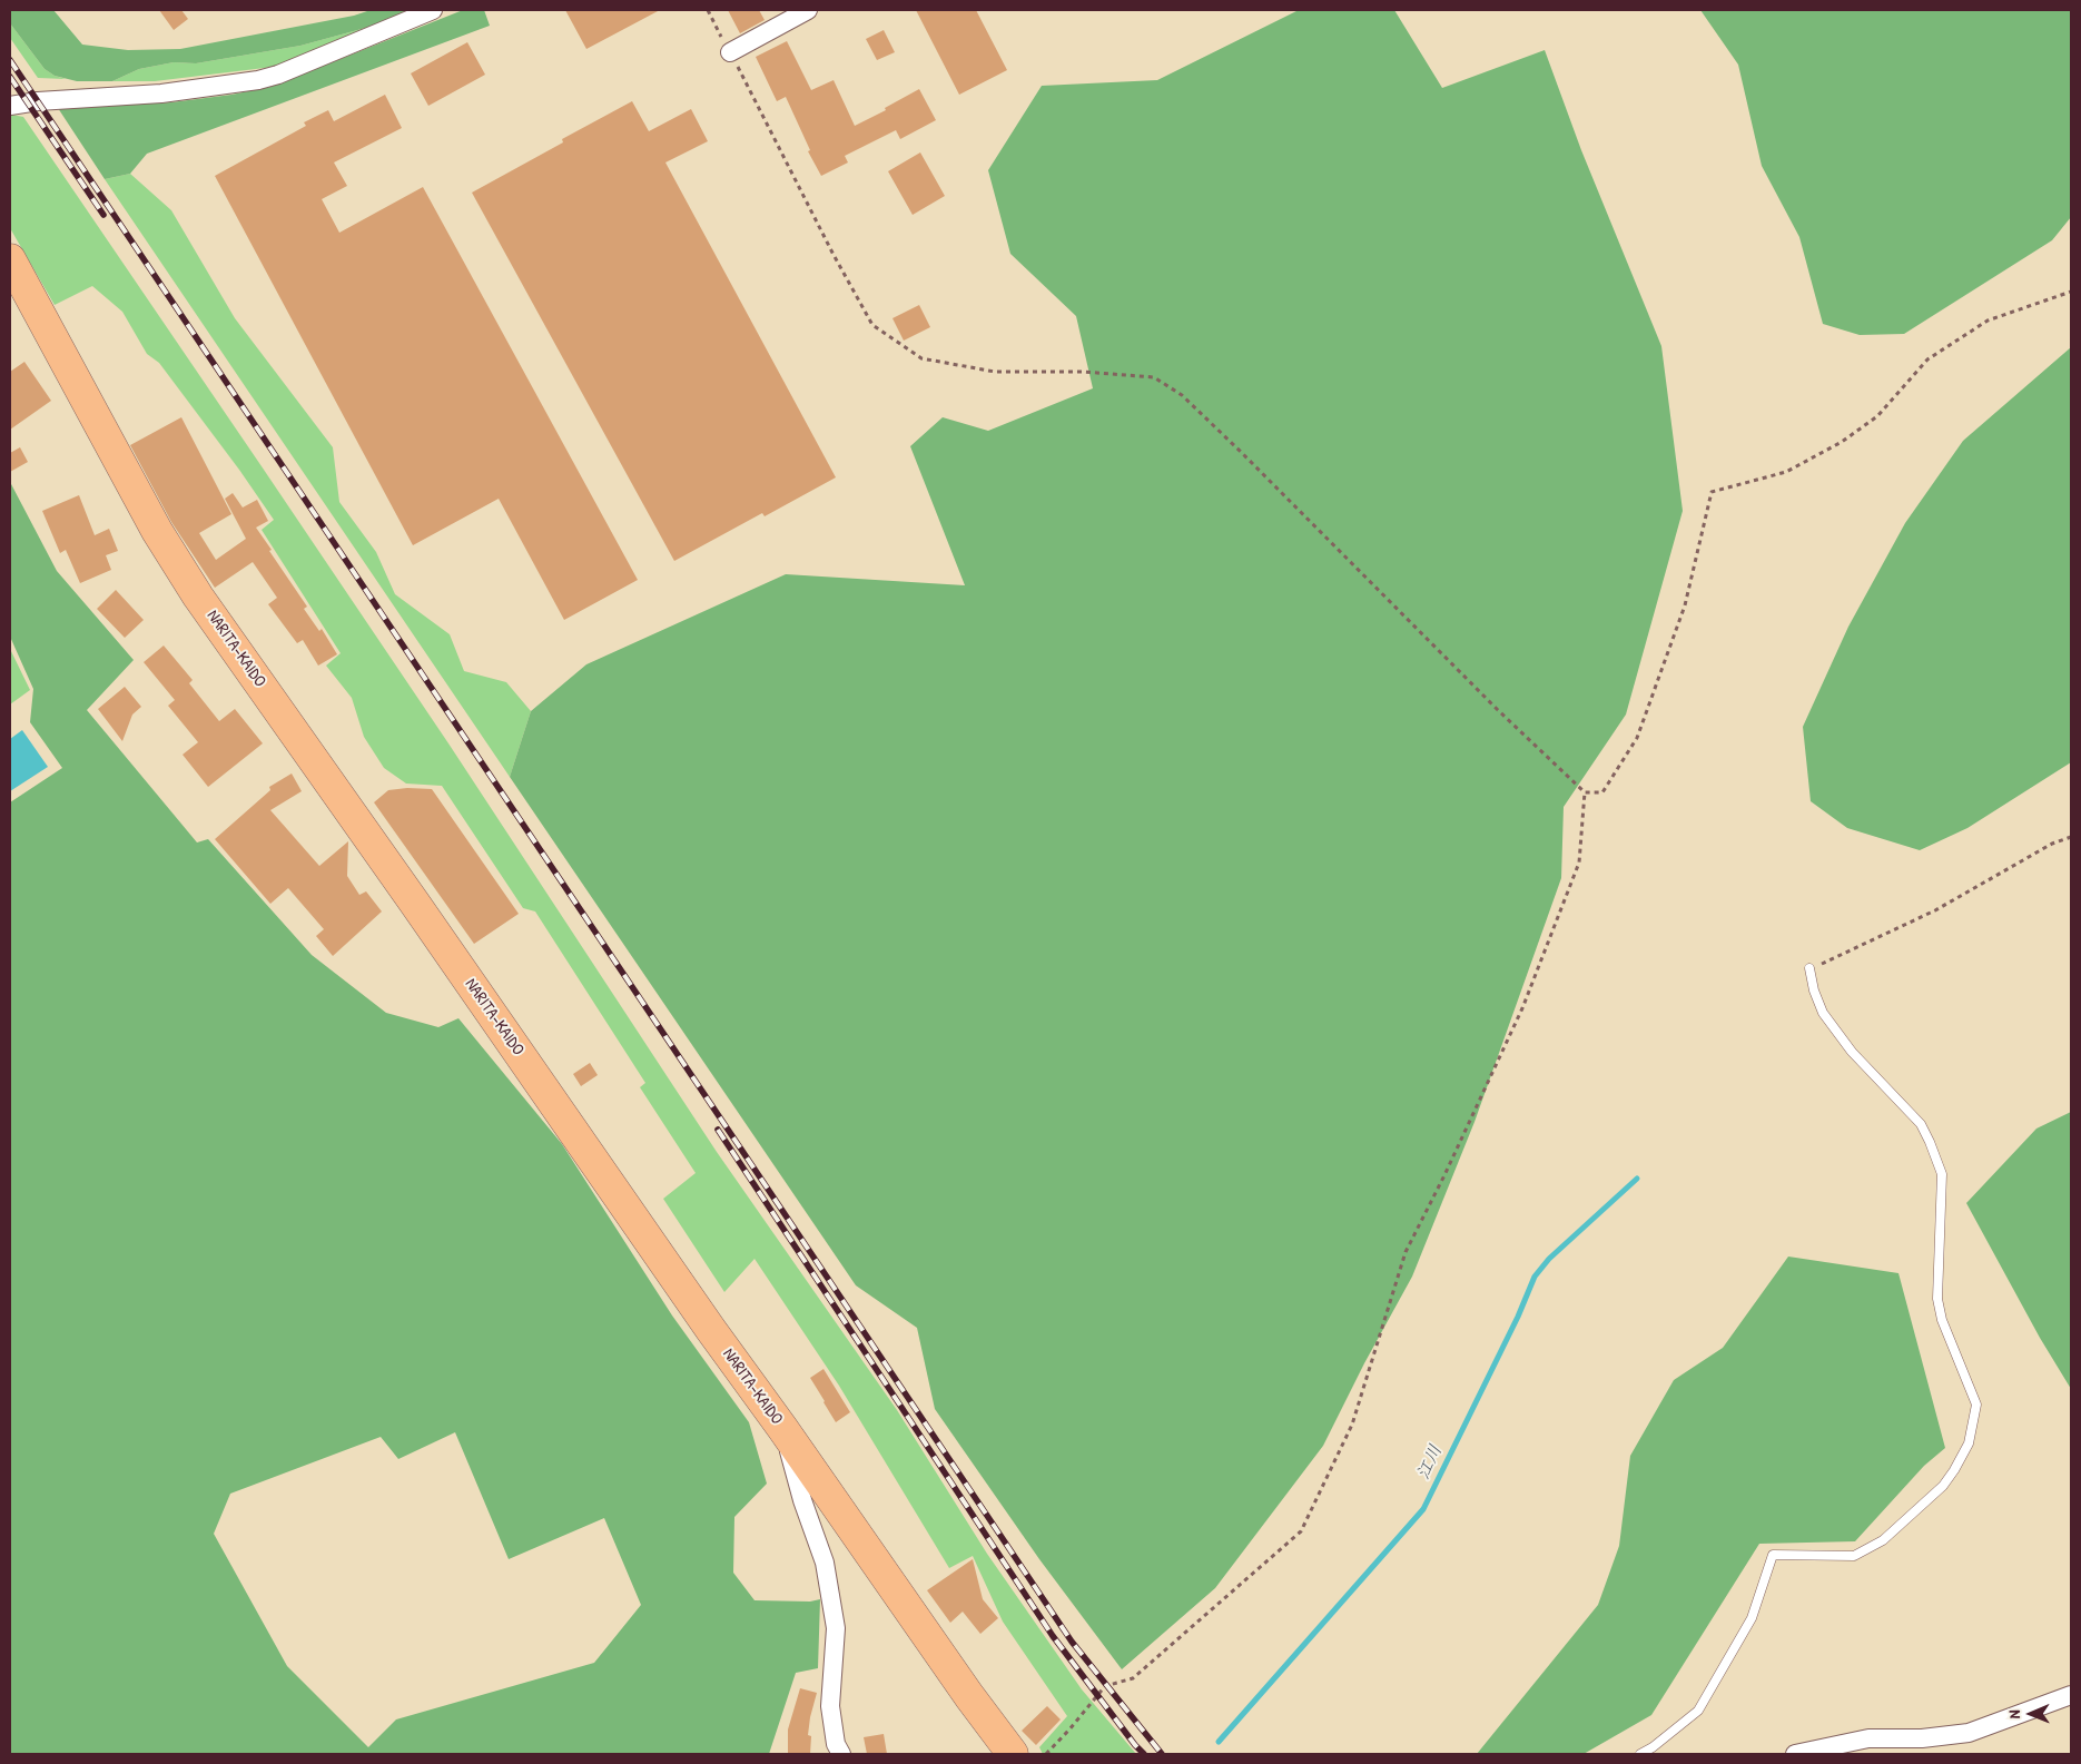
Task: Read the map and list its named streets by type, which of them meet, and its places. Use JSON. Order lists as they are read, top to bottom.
{
  "streets": {
    "highway": ["NARITA-KAIDO"]
  },
  "water": ["江川"],
  "north": "left"
}
